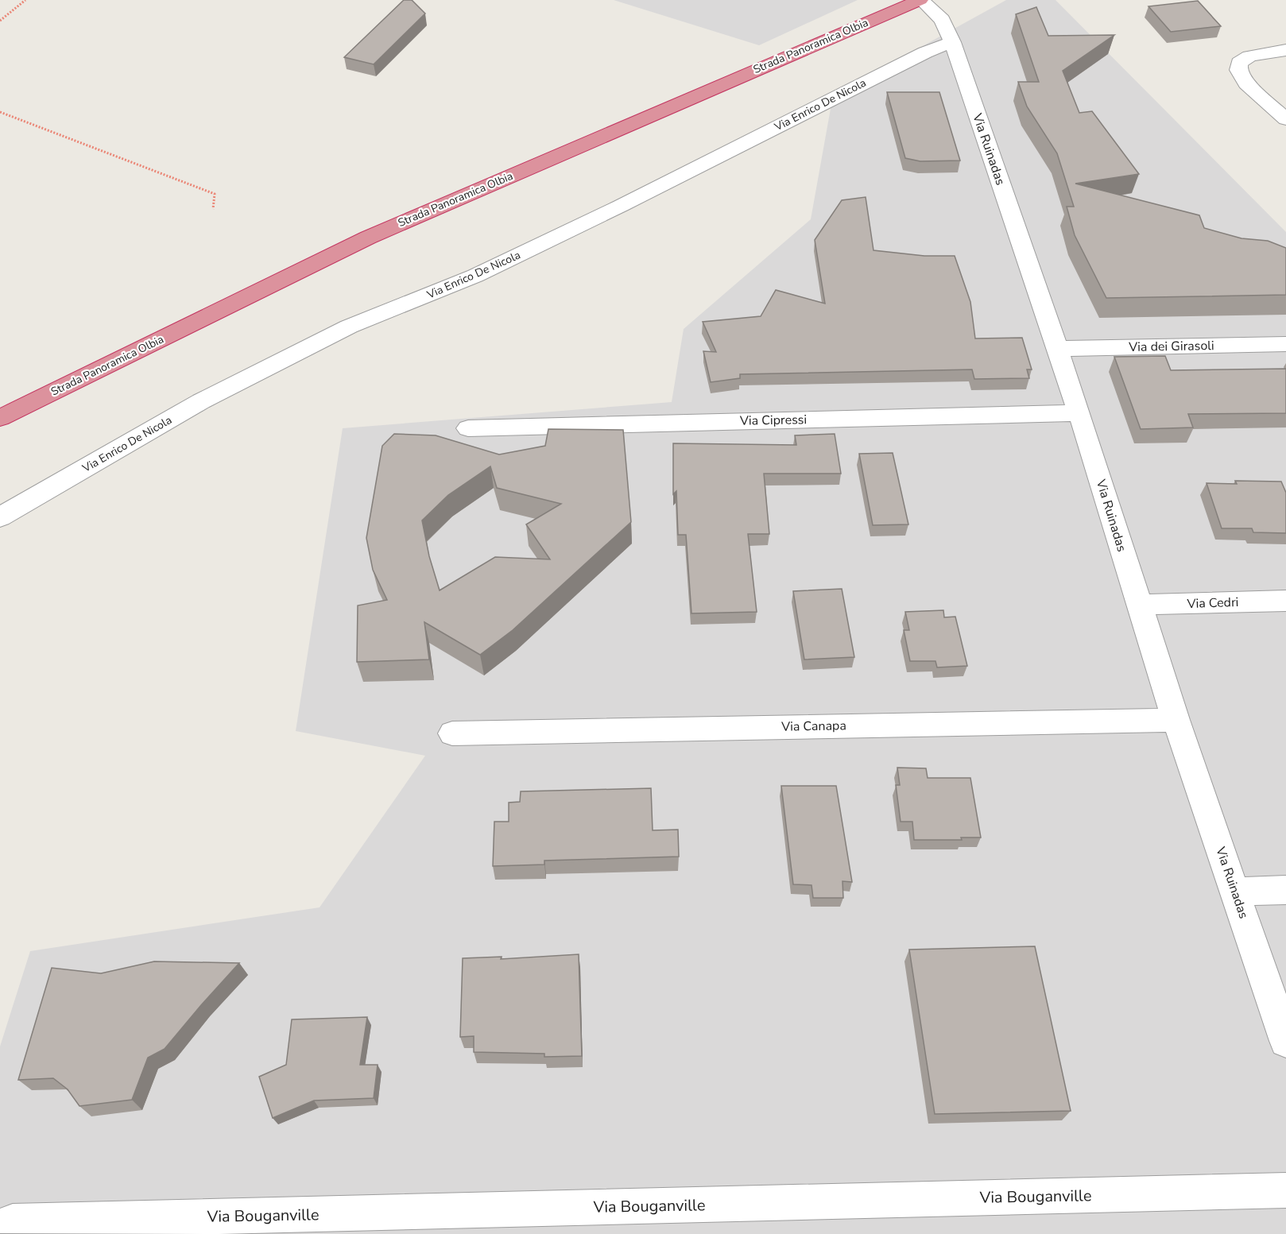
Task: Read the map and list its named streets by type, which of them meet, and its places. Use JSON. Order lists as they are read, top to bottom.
{
  "streets": {
    "highway": ["Strada Panoramica Olbia"],
    "street": [
      "Via Enrico De Nicola",
      "Via Ruinadas",
      "Via dei Girasoli",
      "Via Cipressi",
      "Via Cedri",
      "Via Canapa",
      "Via Bouganville"
    ]
  },
  "crossings": [
    ["Strada Panoramica Olbia", "Via Ruinadas"],
    ["Via Enrico De Nicola", "Via Ruinadas"],
    ["Via Ruinadas", "Via dei Girasoli"],
    ["Via Ruinadas", "Via Cipressi"],
    ["Via Ruinadas", "Via Cedri"],
    ["Via Ruinadas", "Via Canapa"]
  ]
}
